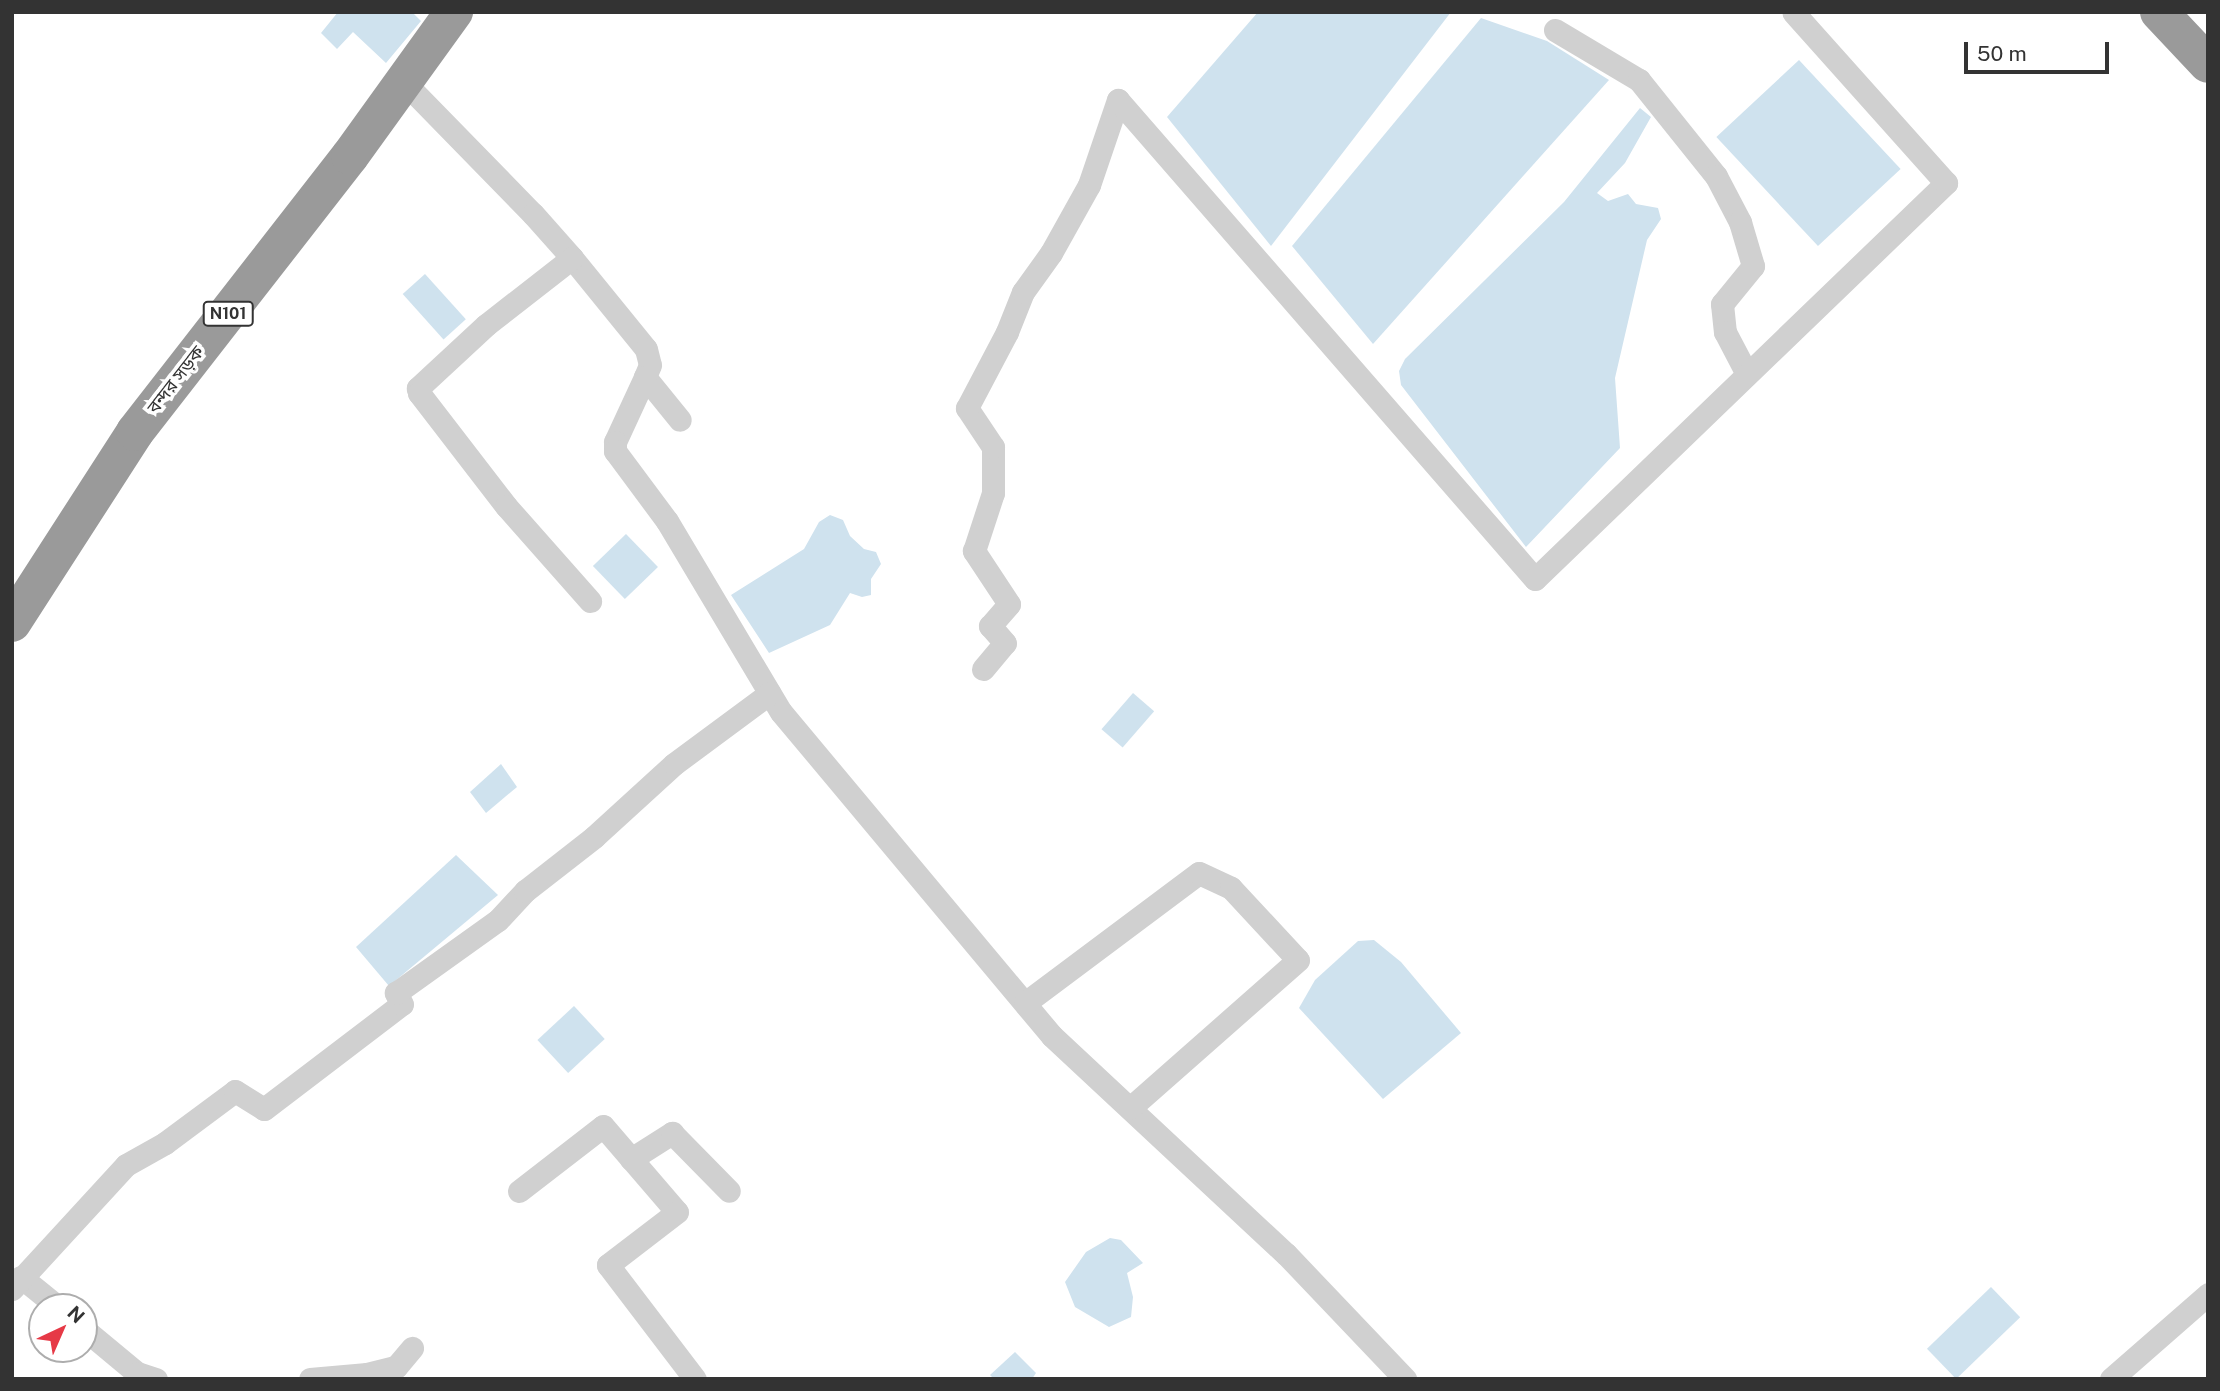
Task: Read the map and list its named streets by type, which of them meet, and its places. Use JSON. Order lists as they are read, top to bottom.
{
  "streets": {
    "highway": ["N101", "বন্দর সড়ক"]
  },
  "scale_bar": "50 m",
  "north": "top right"
}
